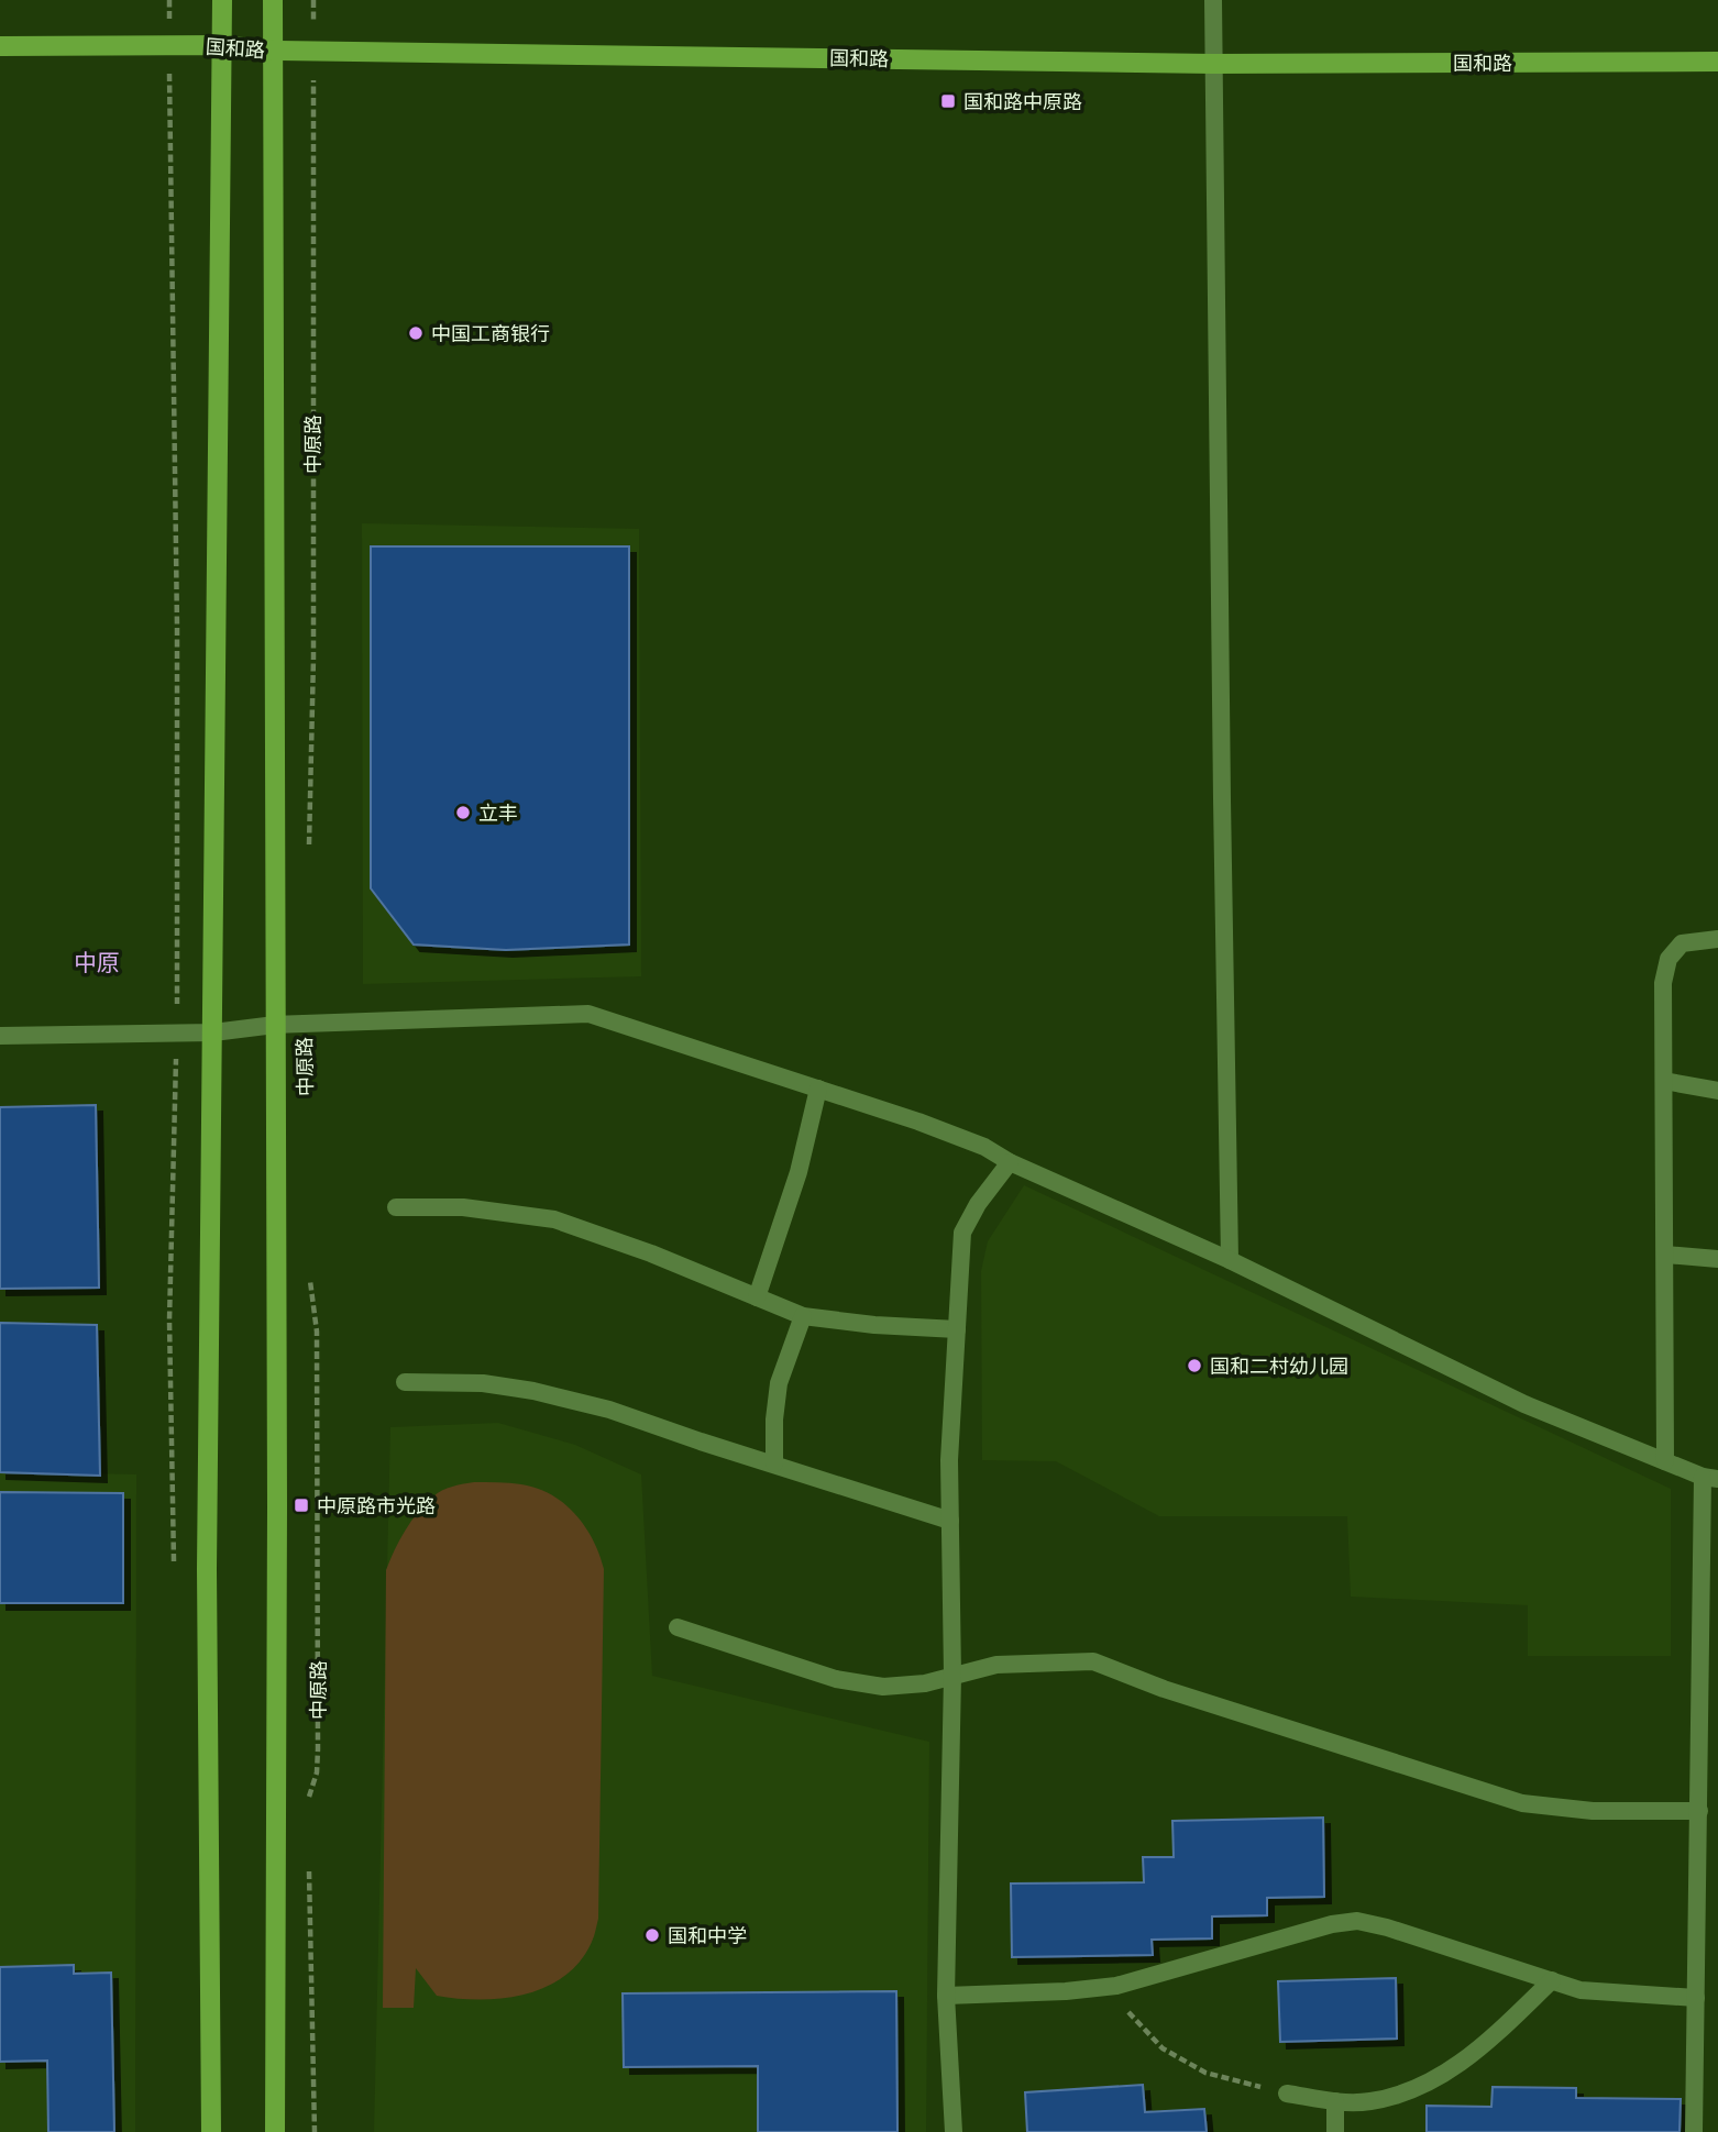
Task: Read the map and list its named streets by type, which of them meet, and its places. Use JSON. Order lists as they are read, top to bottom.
{
  "streets": {
    "main road": ["国和路", "中原路"]
  },
  "crossings": [
    ["国和路", "中原路"]
  ],
  "districts": ["中原"],
  "places": {
    "transit": ["国和路中原路", "中原路市光路"],
    "other": [
      "中国工商银行",
      "立丰",
      "国和二村幼儿园",
      "国和中学"
    ]
  }
}
